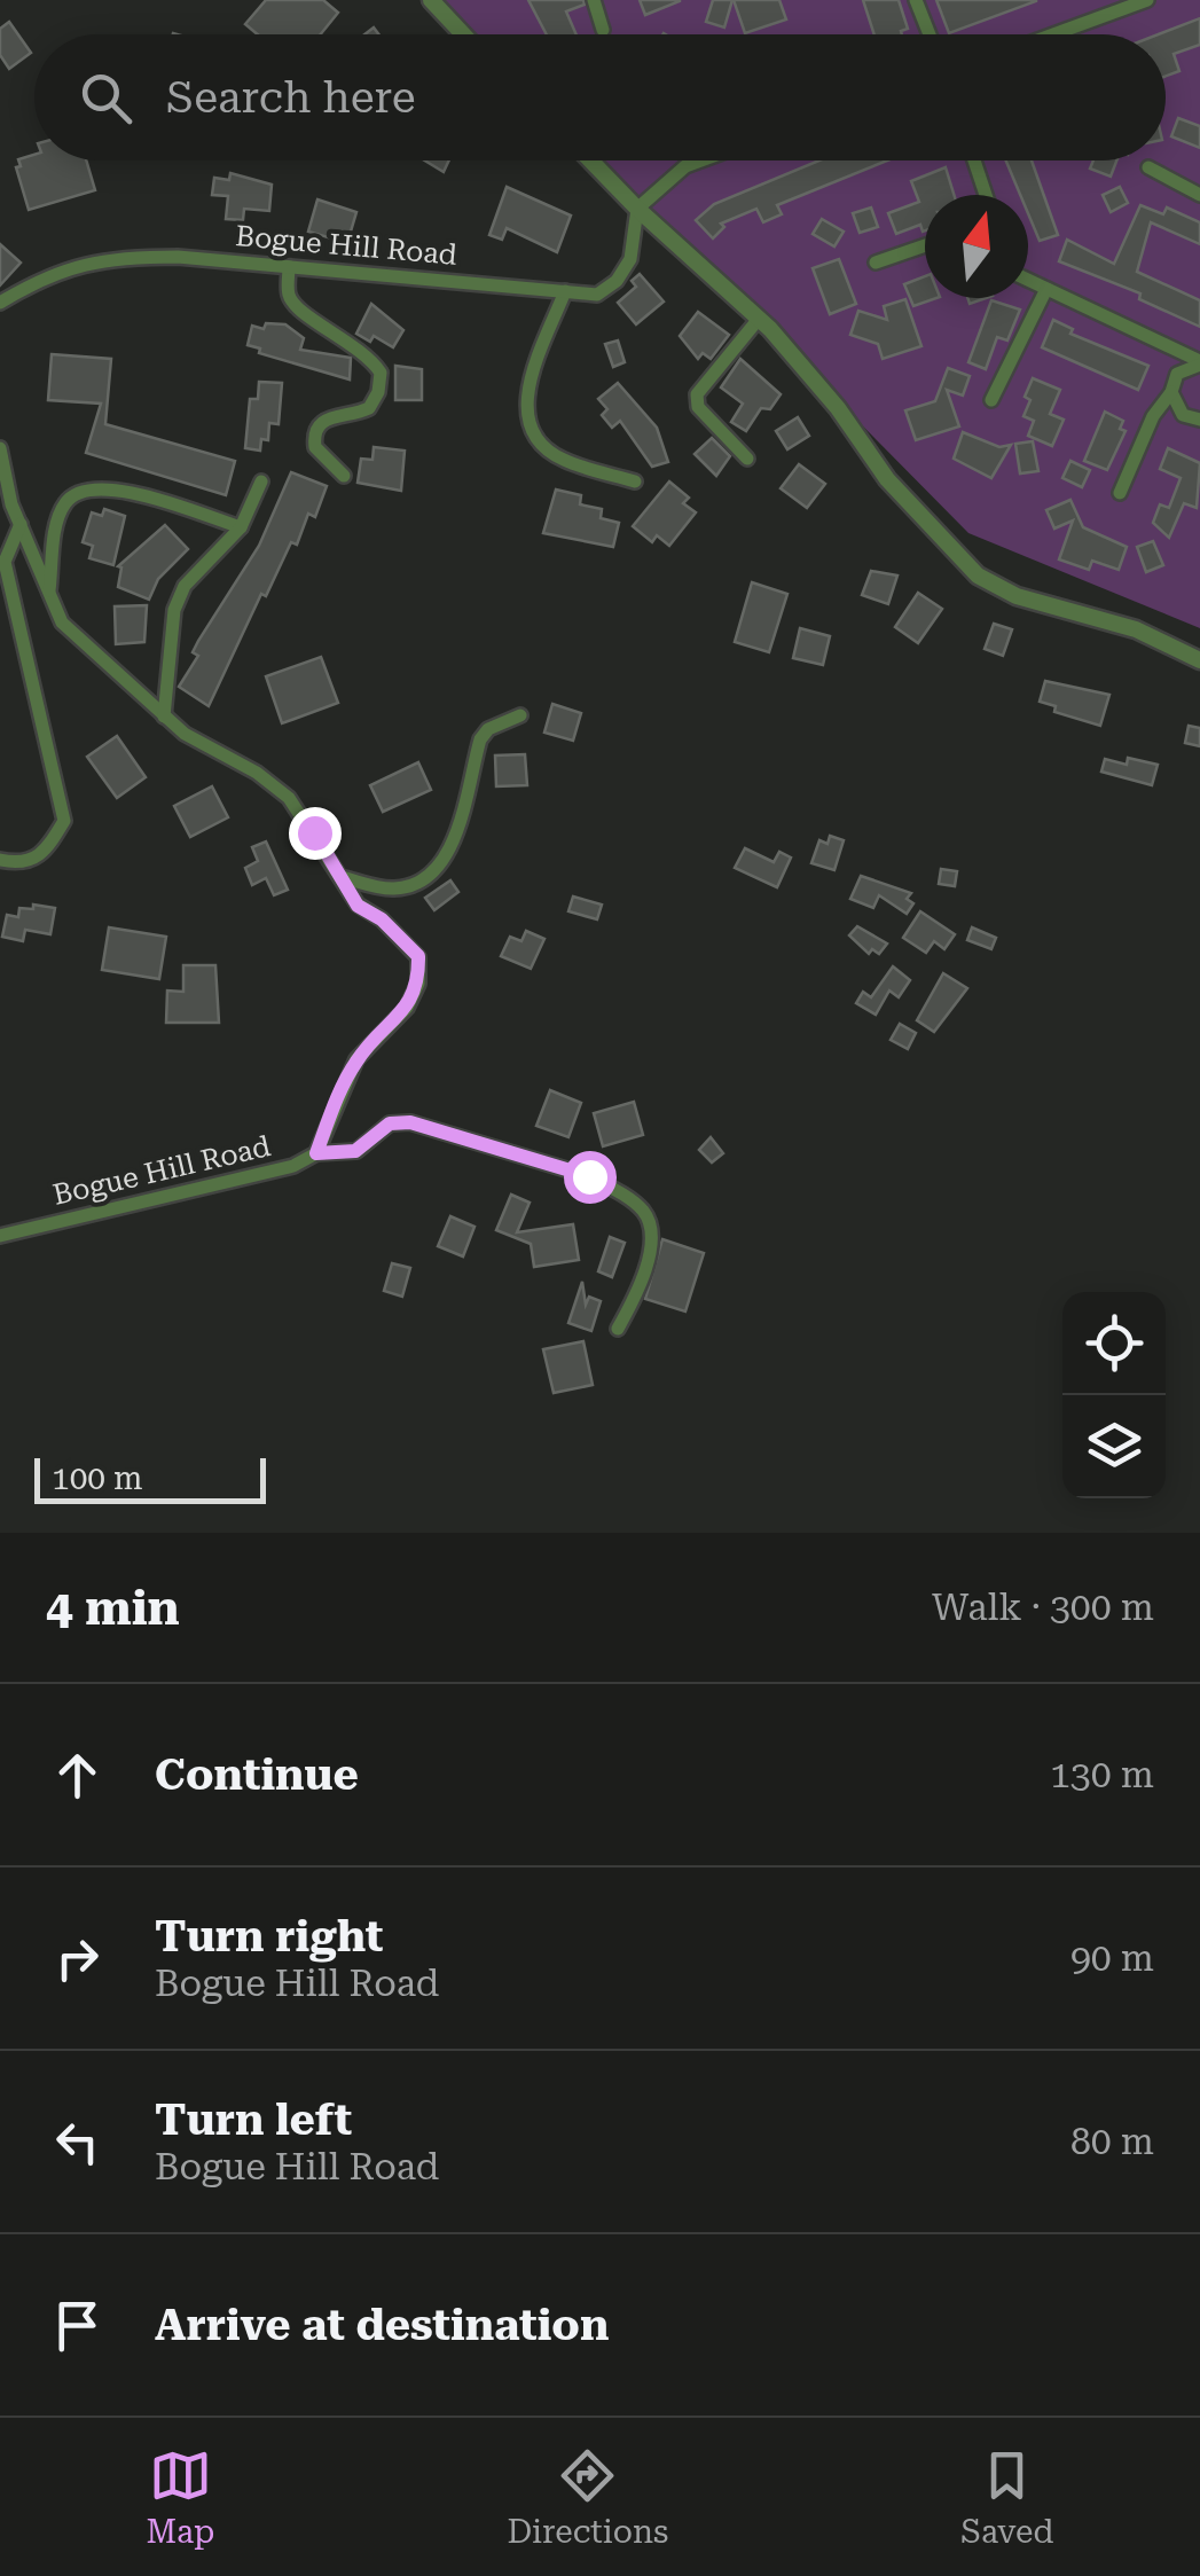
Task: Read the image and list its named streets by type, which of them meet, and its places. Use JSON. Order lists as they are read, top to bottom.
{
  "streets": {
    "street": ["Bogue Hill Road"]
  },
  "scale_bar": "100 m",
  "north": "top",
  "page": {
    "search": "Search here",
    "scale": "100 m",
    "heading": ["4 min", "Walk · 300 m"],
    "list": [
      ["Continue", "130 m"],
      ["Turn right", "Bogue Hill Road", "90 m"],
      ["Turn left", "Bogue Hill Road", "80 m"],
      "Arrive at destination"
    ],
    "nav": ["Map", "Directions", "Saved"]
  }
}
